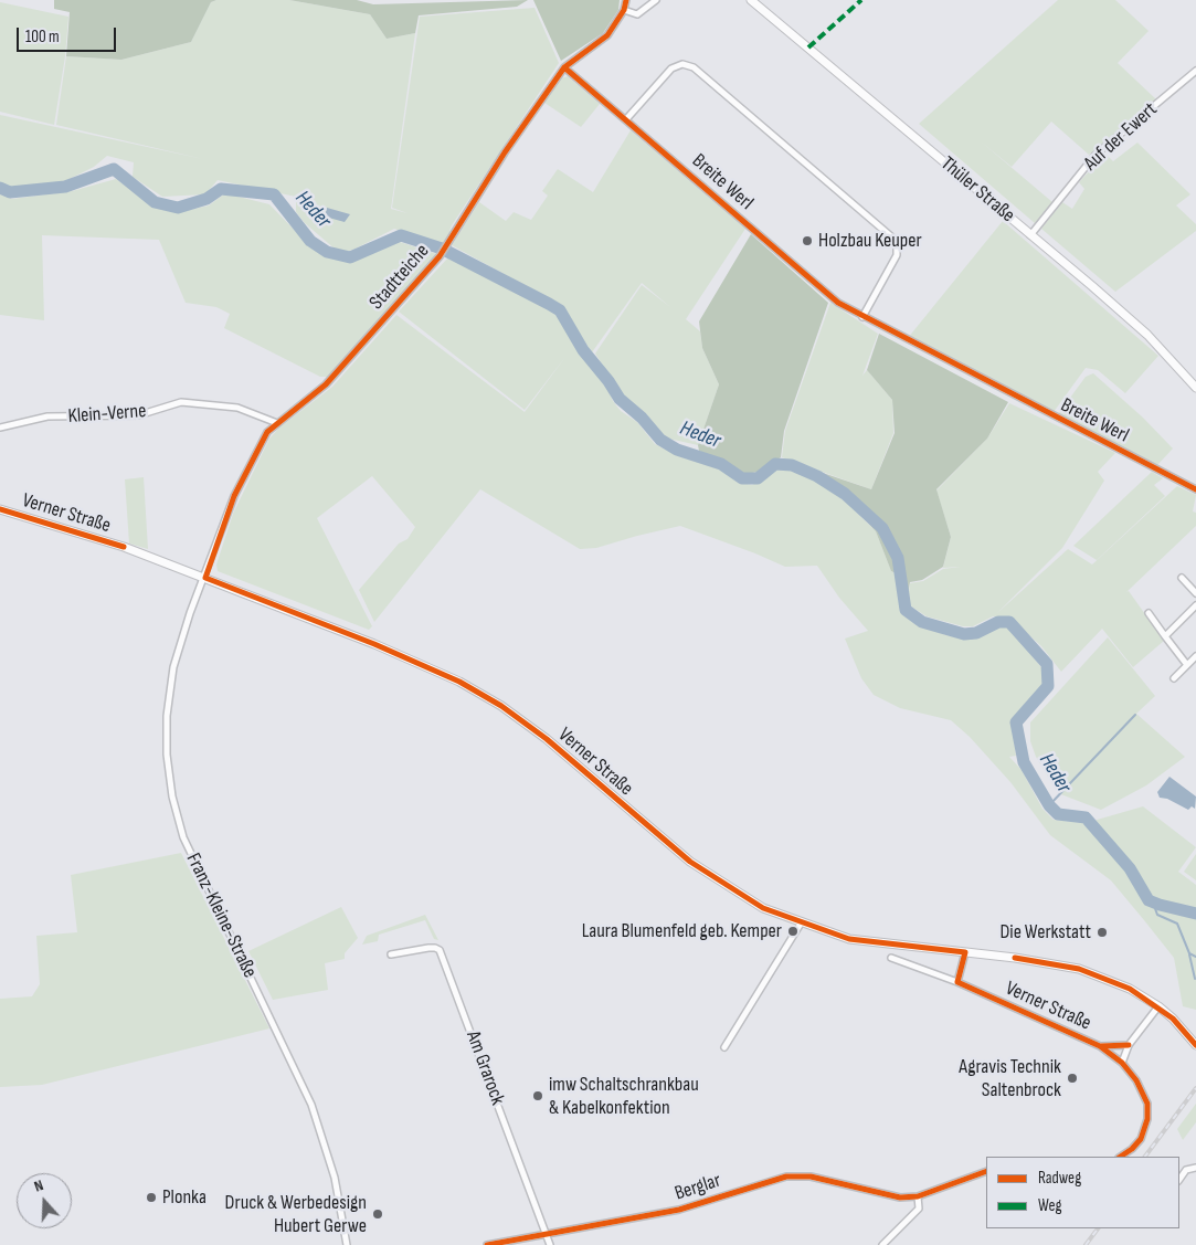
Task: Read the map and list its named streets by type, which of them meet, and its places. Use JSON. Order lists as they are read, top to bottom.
{
  "streets": {
    "main road": ["Thüler Straße", "Verner Straße"],
    "street": [
      "Auf der Ewert",
      "Breite Werl",
      "Stadtteiche",
      "Klein-Verne",
      "Franz-Kleine-Straße",
      "Am Grarock",
      "Berglar"
    ]
  },
  "crossings": [
    ["Auf der Ewert", "Thüler Straße"],
    ["Breite Werl", "Stadtteiche"],
    ["Stadtteiche", "Klein-Verne"],
    ["Stadtteiche", "Verner Straße"],
    ["Stadtteiche", "Franz-Kleine-Straße"],
    ["Verner Straße", "Franz-Kleine-Straße"],
    ["Am Grarock", "Berglar"]
  ],
  "water": ["Heder"],
  "places": [
    "Holzbau Keuper",
    "Laura Blumenfeld geb. Kemper",
    "Die Werkstatt",
    "Agravis Technik Saltenbrock",
    "imw Schaltschrankbau & Kabelkonfektion",
    "Plonka",
    "Druck & Werbedesign Hubert Gerwe"
  ],
  "legend": ["Radweg", "Weg"],
  "scale_bar": "100 m",
  "north": "top"
}
